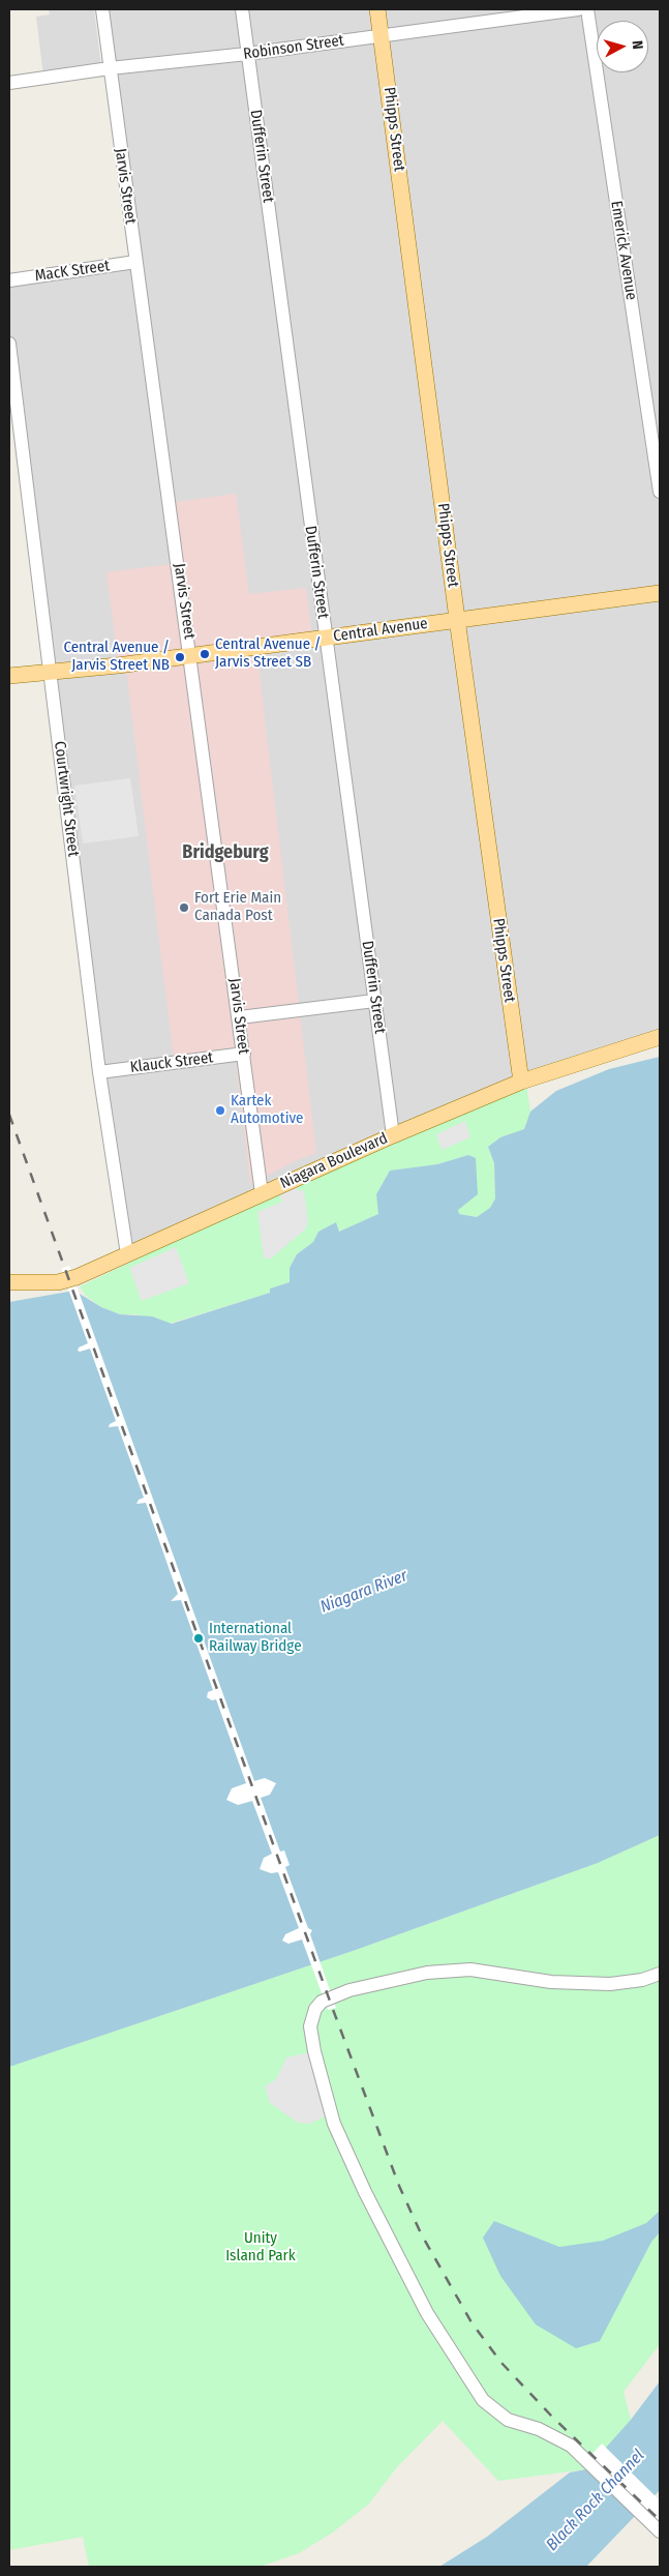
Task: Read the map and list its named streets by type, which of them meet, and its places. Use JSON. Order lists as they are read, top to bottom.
{
  "streets": {
    "main road": ["Phipps Street", "Central Avenue", "Niagara Boulevard"],
    "street": [
      "Robinson Street",
      "Dufferin Street",
      "Jarvis Street",
      "Emerick Avenue",
      "MacK Street",
      "Courtwright Street",
      "Klauck Street"
    ]
  },
  "crossings": [
    ["Robinson Street", "Phipps Street"],
    ["Robinson Street", "Dufferin Street"],
    ["Robinson Street", "Jarvis Street"],
    ["Phipps Street", "Central Avenue"],
    ["Phipps Street", "Niagara Boulevard"],
    ["Dufferin Street", "Central Avenue"],
    ["Dufferin Street", "Niagara Boulevard"],
    ["Jarvis Street", "MacK Street"],
    ["Jarvis Street", "Central Avenue"],
    ["Jarvis Street", "Klauck Street"],
    ["Jarvis Street", "Niagara Boulevard"],
    ["Central Avenue", "Courtwright Street"],
    ["Courtwright Street", "Klauck Street"],
    ["Courtwright Street", "Niagara Boulevard"]
  ],
  "districts": ["Bridgeburg"],
  "water": ["Niagara River", "Black Rock Channel"],
  "parks": ["Unity Island Park"],
  "places": [
    "Central Avenue / Jarvis Street SB",
    "Central Avenue / Jarvis Street NB",
    "Fort Erie Main Canada Post",
    "Kartek Automotive",
    "International Railway Bridge"
  ],
  "north": "right"
}
